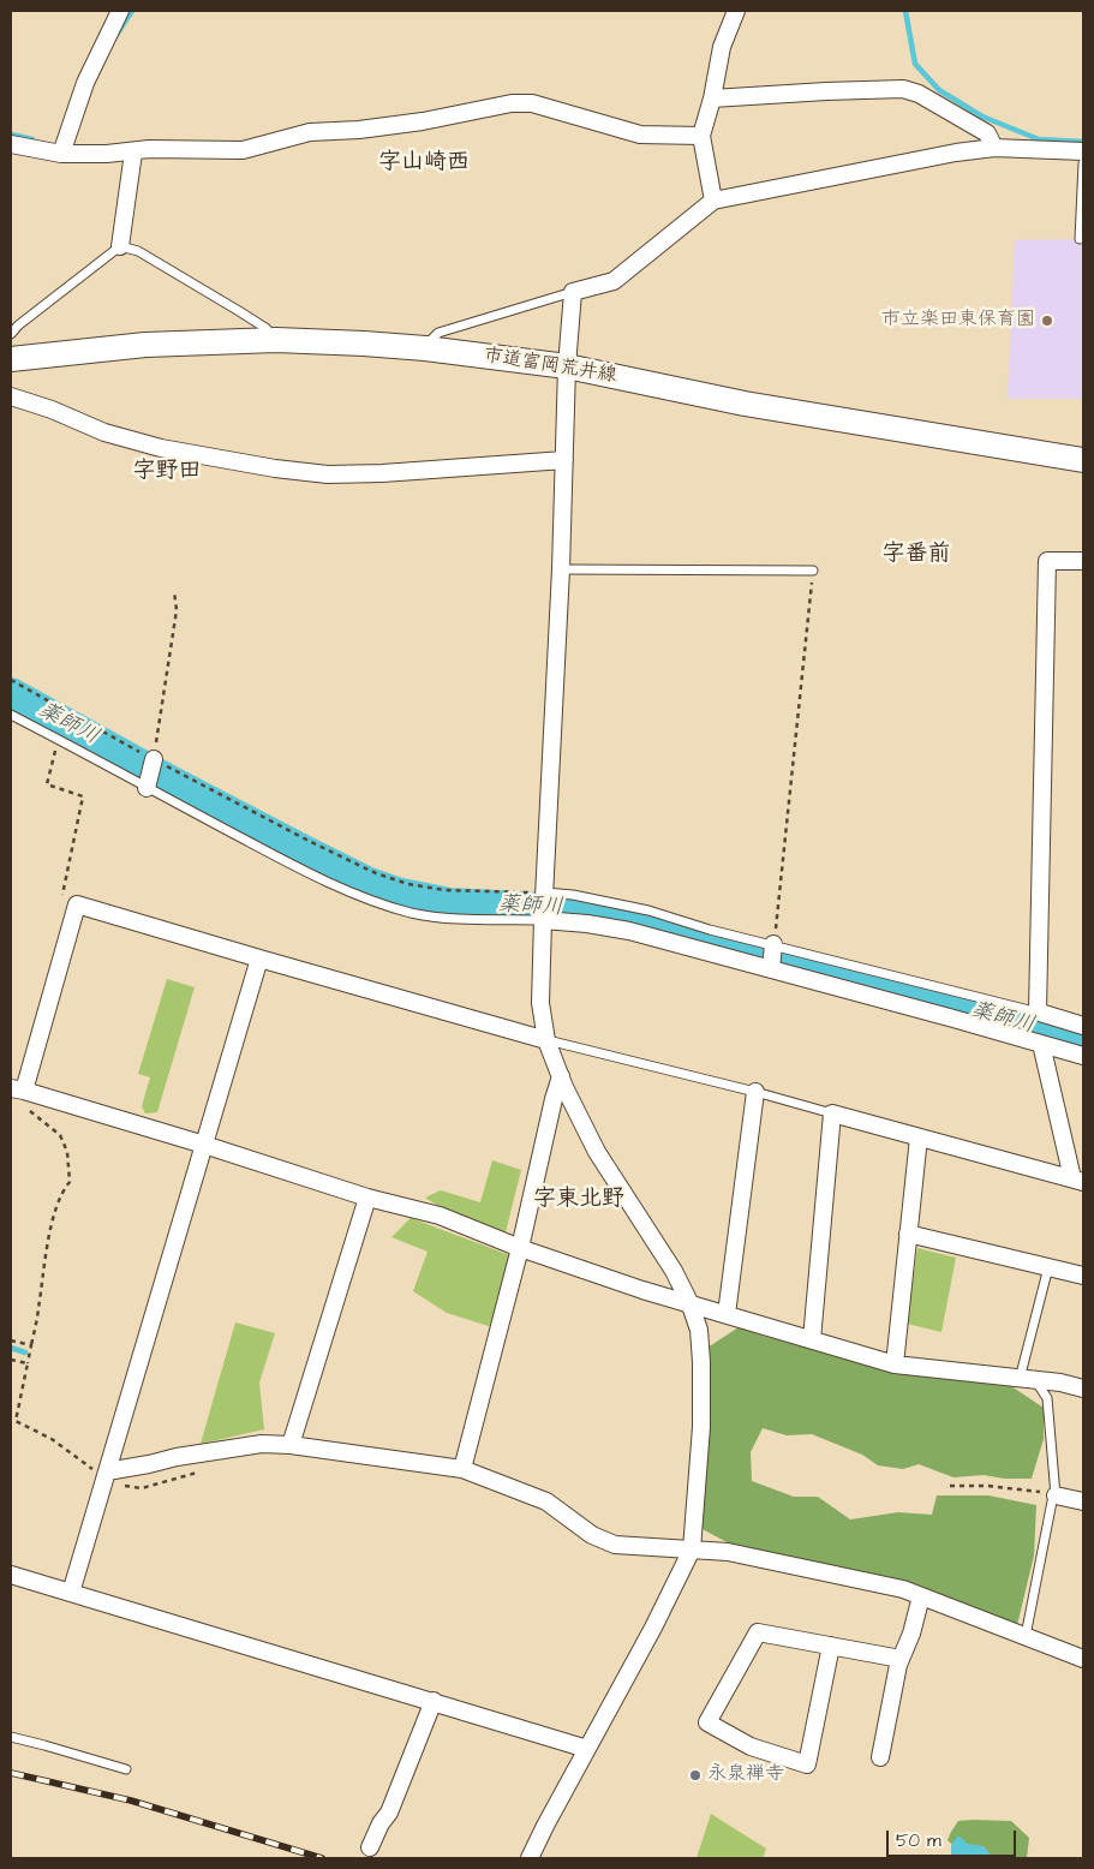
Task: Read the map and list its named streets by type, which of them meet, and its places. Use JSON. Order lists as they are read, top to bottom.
{
  "streets": {
    "street": ["市道富岡荒井線"]
  },
  "districts": [
    "字山崎西",
    "字野田",
    "字番前",
    "字東北野"
  ],
  "water": ["薬師川"],
  "places": ["市立楽田東保育園", "永泉禅寺"],
  "scale_bar": "50 m"
}
